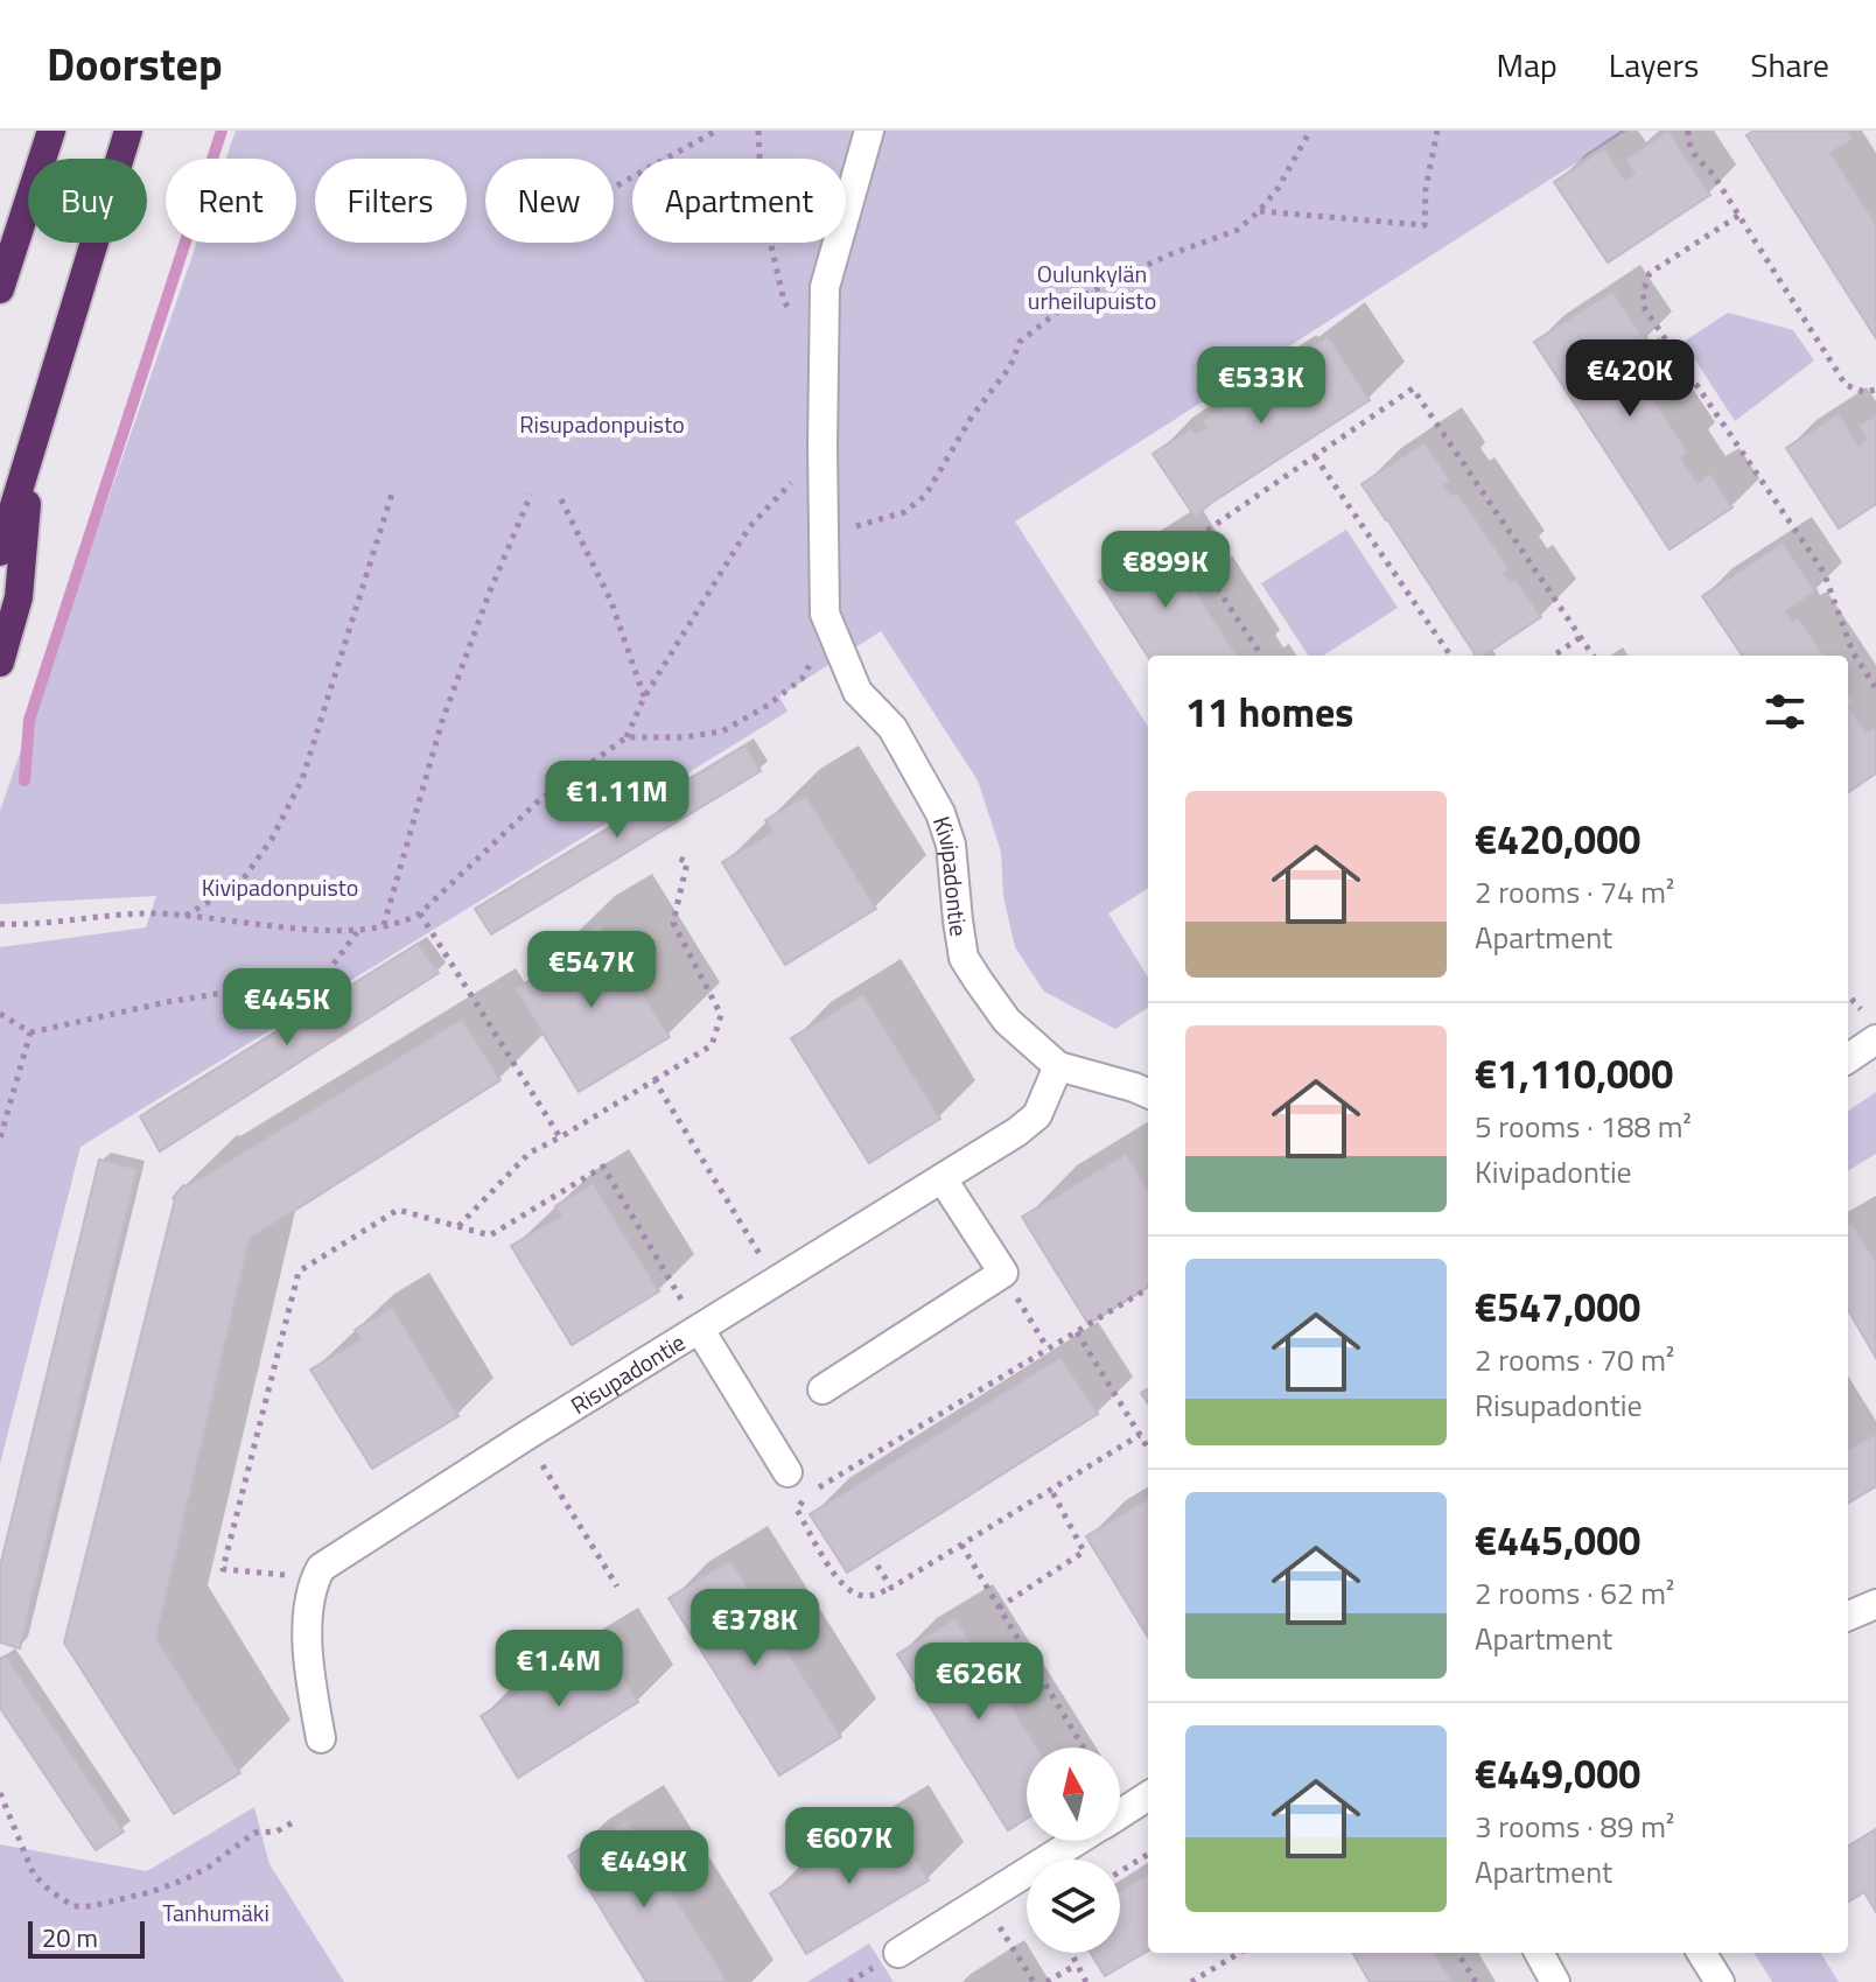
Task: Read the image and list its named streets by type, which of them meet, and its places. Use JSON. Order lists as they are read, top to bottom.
{
  "streets": {
    "street": ["Kivipadontie", "Risupadontie"]
  },
  "crossings": [
    ["Kivipadontie", "Risupadontie"]
  ],
  "parks": [
    "Oulunkylän urheilupuisto",
    "Risupadonpuisto",
    "Kivipadonpuisto",
    "Tanhumäki"
  ],
  "scale_bar": "20 m",
  "north": "top",
  "page": {
    "header": "Doorstep",
    "nav": ["Map", "Layers", "Share"],
    "chip": [
      "Buy",
      "Rent",
      "Filters",
      "New",
      "Apartment"
    ],
    "price": [
      "€420K",
      "€533K",
      "€899K",
      "€1.11M",
      "€547K",
      "€445K",
      "€378K",
      "€1.4M",
      "€626K",
      "€607K",
      "€449K"
    ],
    "heading": "11 homes",
    "list": [
      {
        "name": "€420,000",
        "note": "2 rooms · 74 m² · Apartment"
      },
      {
        "name": "€1,110,000",
        "note": "5 rooms · 188 m² · Kivipadontie"
      },
      {
        "name": "€547,000",
        "note": "2 rooms · 70 m² · Risupadontie"
      },
      {
        "name": "€445,000",
        "note": "2 rooms · 62 m² · Apartment"
      },
      {
        "name": "€449,000",
        "note": "3 rooms · 89 m² · Apartment"
      }
    ],
    "scale": "20 m"
  }
}
